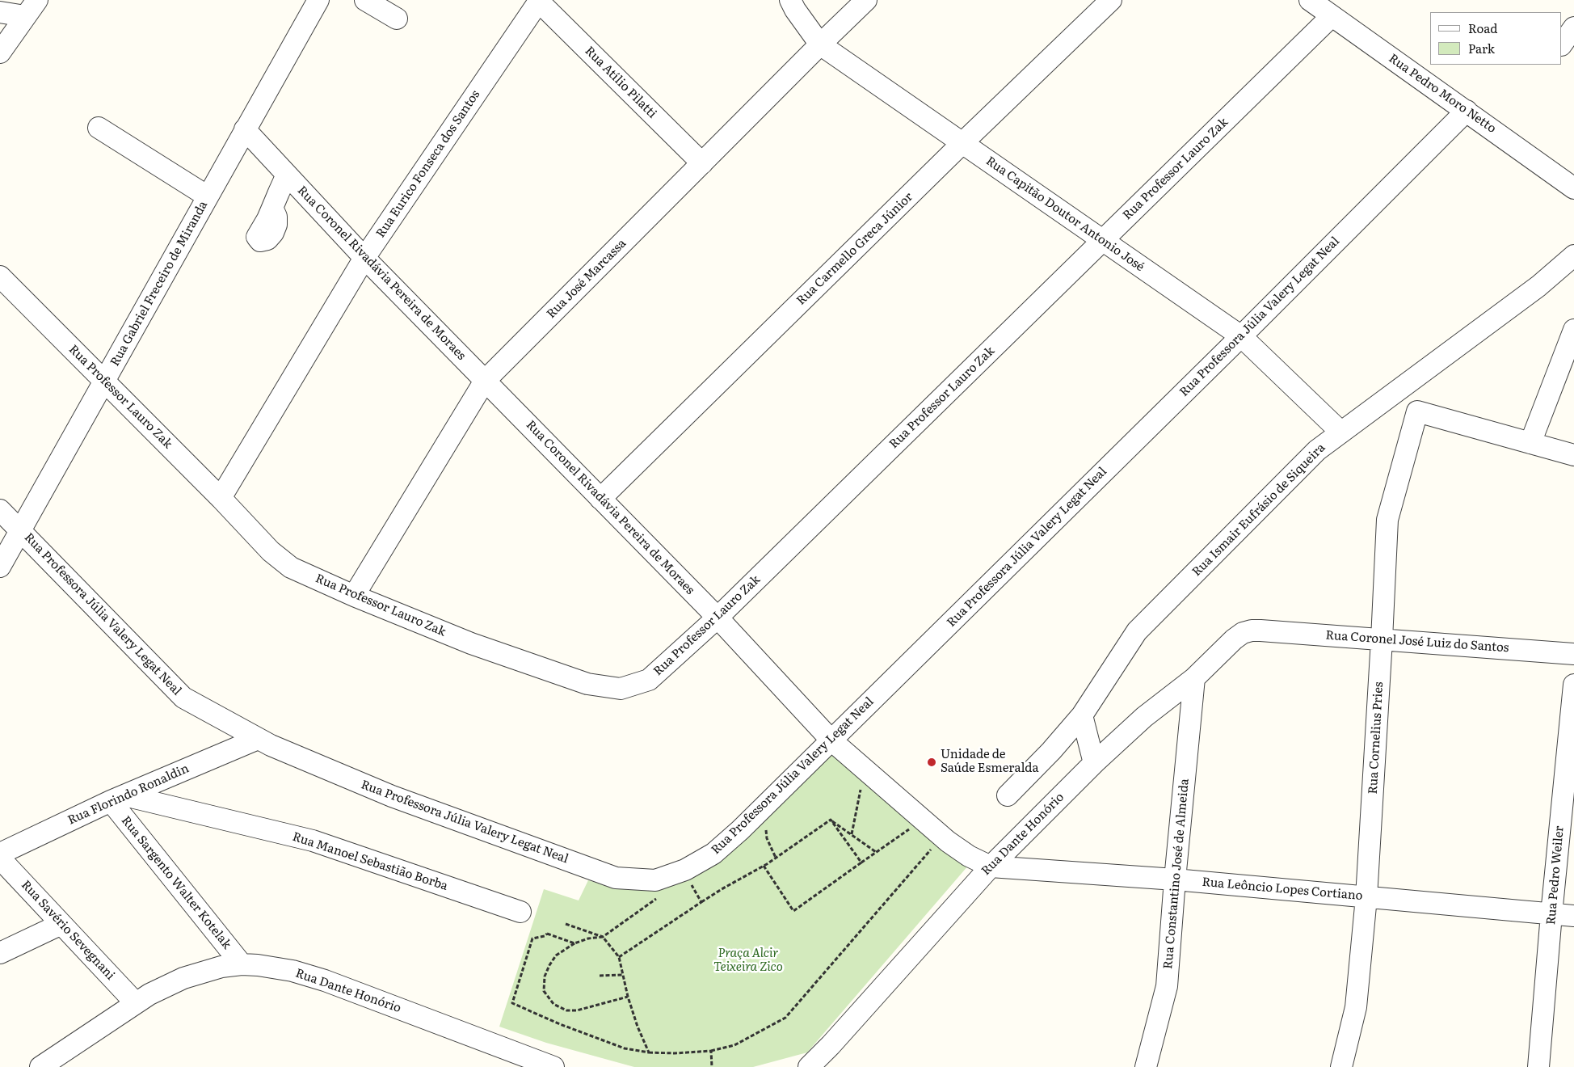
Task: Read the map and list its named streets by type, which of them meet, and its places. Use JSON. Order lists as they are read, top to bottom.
{
  "streets": {
    "street": [
      "Rua Atílio Pilatti",
      "Rua Pedro Moro Netto",
      "Rua Eurico Fonseca dos Santos",
      "Rua Professor Lauro Zak",
      "Rua Capitão Doutor Antonio José",
      "Rua Carmello Greca Júnior",
      "Rua Coronel Rivadávia Pereira de Moraes",
      "Rua José Marcassa",
      "Rua Gabriel Freceiro de Miranda",
      "Rua Professora Júlia Valery Legat Neal",
      "Rua Ismair Eufrásio de Siqueira",
      "Rua Coronel José Luiz do Santos",
      "Rua Cornelius Pries",
      "Rua Florindo Ronaldin",
      "Rua Dante Honório",
      "Rua Manoel Sebastião Borba",
      "Rua Constantino José de Almeida",
      "Rua Pedro Weiler",
      "Rua Sargento Walter Kotelak",
      "Rua Leôncio Lopes Cortiano",
      "Rua Savério Sevegnani"
    ]
  },
  "crossings": [
    ["Rua Atílio Pilatti", "Rua Eurico Fonseca dos Santos"],
    ["Rua Atílio Pilatti", "Rua José Marcassa"],
    ["Rua Pedro Moro Netto", "Rua Professor Lauro Zak"],
    ["Rua Pedro Moro Netto", "Rua Professora Júlia Valery Legat Neal"],
    ["Rua Eurico Fonseca dos Santos", "Rua Professor Lauro Zak"],
    ["Rua Eurico Fonseca dos Santos", "Rua Coronel Rivadávia Pereira de Moraes"],
    ["Rua Professor Lauro Zak", "Rua Capitão Doutor Antonio José"],
    ["Rua Professor Lauro Zak", "Rua Coronel Rivadávia Pereira de Moraes"],
    ["Rua Professor Lauro Zak", "Rua José Marcassa"],
    ["Rua Professor Lauro Zak", "Rua Gabriel Freceiro de Miranda"],
    ["Rua Capitão Doutor Antonio José", "Rua Carmello Greca Júnior"],
    ["Rua Capitão Doutor Antonio José", "Rua José Marcassa"],
    ["Rua Capitão Doutor Antonio José", "Rua Professora Júlia Valery Legat Neal"],
    ["Rua Capitão Doutor Antonio José", "Rua Ismair Eufrásio de Siqueira"],
    ["Rua Carmello Greca Júnior", "Rua Coronel Rivadávia Pereira de Moraes"],
    ["Rua Coronel Rivadávia Pereira de Moraes", "Rua José Marcassa"],
    ["Rua Coronel Rivadávia Pereira de Moraes", "Rua Gabriel Freceiro de Miranda"],
    ["Rua Coronel Rivadávia Pereira de Moraes", "Rua Professora Júlia Valery Legat Neal"],
    ["Rua Coronel Rivadávia Pereira de Moraes", "Rua Dante Honório"],
    ["Rua Coronel Rivadávia Pereira de Moraes", "Rua Leôncio Lopes Cortiano"],
    ["Rua Gabriel Freceiro de Miranda", "Rua Professora Júlia Valery Legat Neal"],
    ["Rua Professora Júlia Valery Legat Neal", "Rua Florindo Ronaldin"],
    ["Rua Coronel José Luiz do Santos", "Rua Cornelius Pries"],
    ["Rua Coronel José Luiz do Santos", "Rua Dante Honório"],
    ["Rua Cornelius Pries", "Rua Leôncio Lopes Cortiano"],
    ["Rua Florindo Ronaldin", "Rua Manoel Sebastião Borba"],
    ["Rua Florindo Ronaldin", "Rua Sargento Walter Kotelak"],
    ["Rua Dante Honório", "Rua Constantino José de Almeida"],
    ["Rua Dante Honório", "Rua Sargento Walter Kotelak"],
    ["Rua Dante Honório", "Rua Leôncio Lopes Cortiano"],
    ["Rua Dante Honório", "Rua Savério Sevegnani"],
    ["Rua Manoel Sebastião Borba", "Rua Sargento Walter Kotelak"],
    ["Rua Constantino José de Almeida", "Rua Leôncio Lopes Cortiano"],
    ["Rua Pedro Weiler", "Rua Leôncio Lopes Cortiano"]
  ],
  "parks": ["Praça Alcir Teixeira Zico"],
  "places": ["Unidade de Saúde Esmeralda"],
  "legend": ["Road", "Park"]
}
